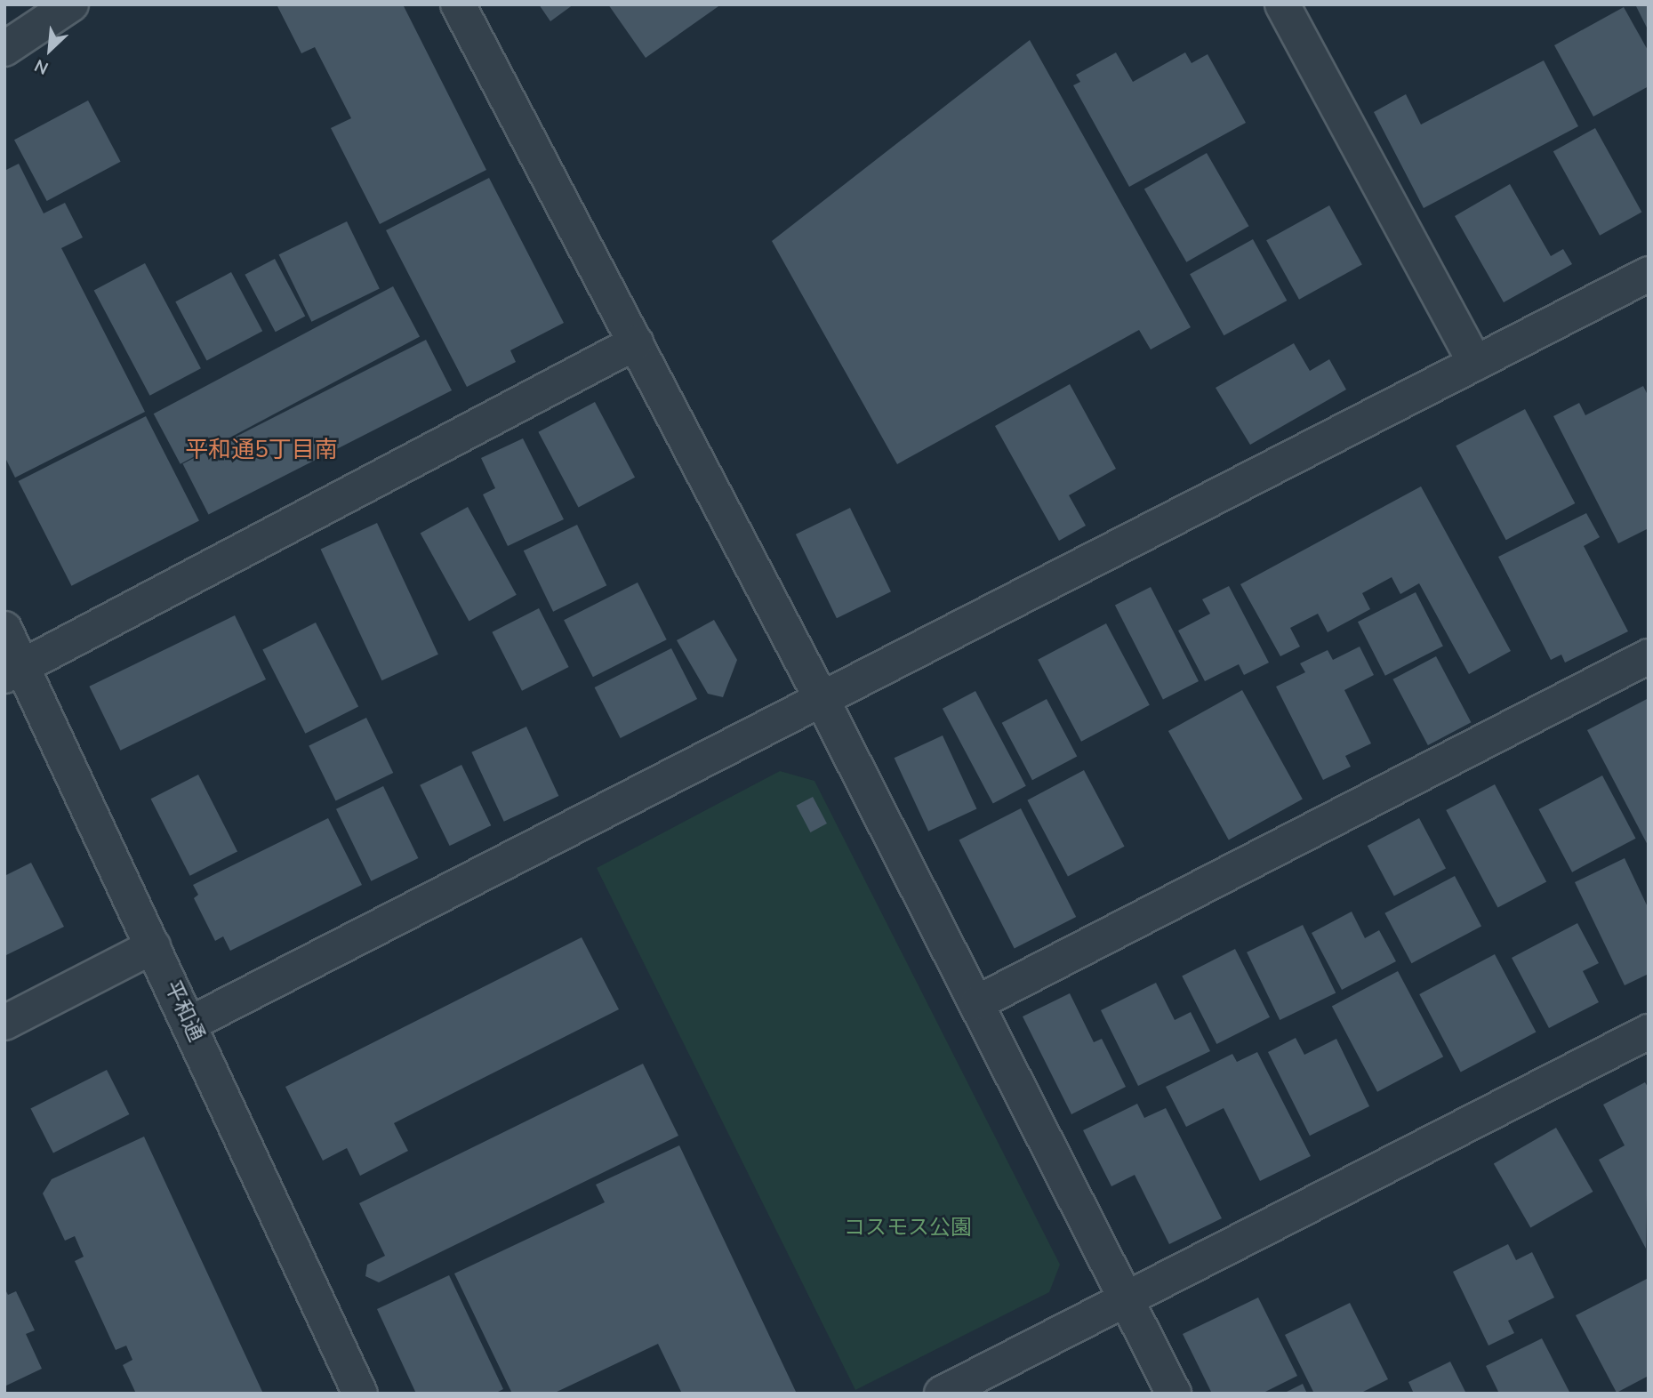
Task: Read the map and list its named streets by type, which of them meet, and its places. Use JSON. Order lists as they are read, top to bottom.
{
  "streets": {
    "street": ["平和通"]
  },
  "districts": ["平和通5丁目南"],
  "parks": ["コスモス公園"],
  "north": "bottom left"
}
